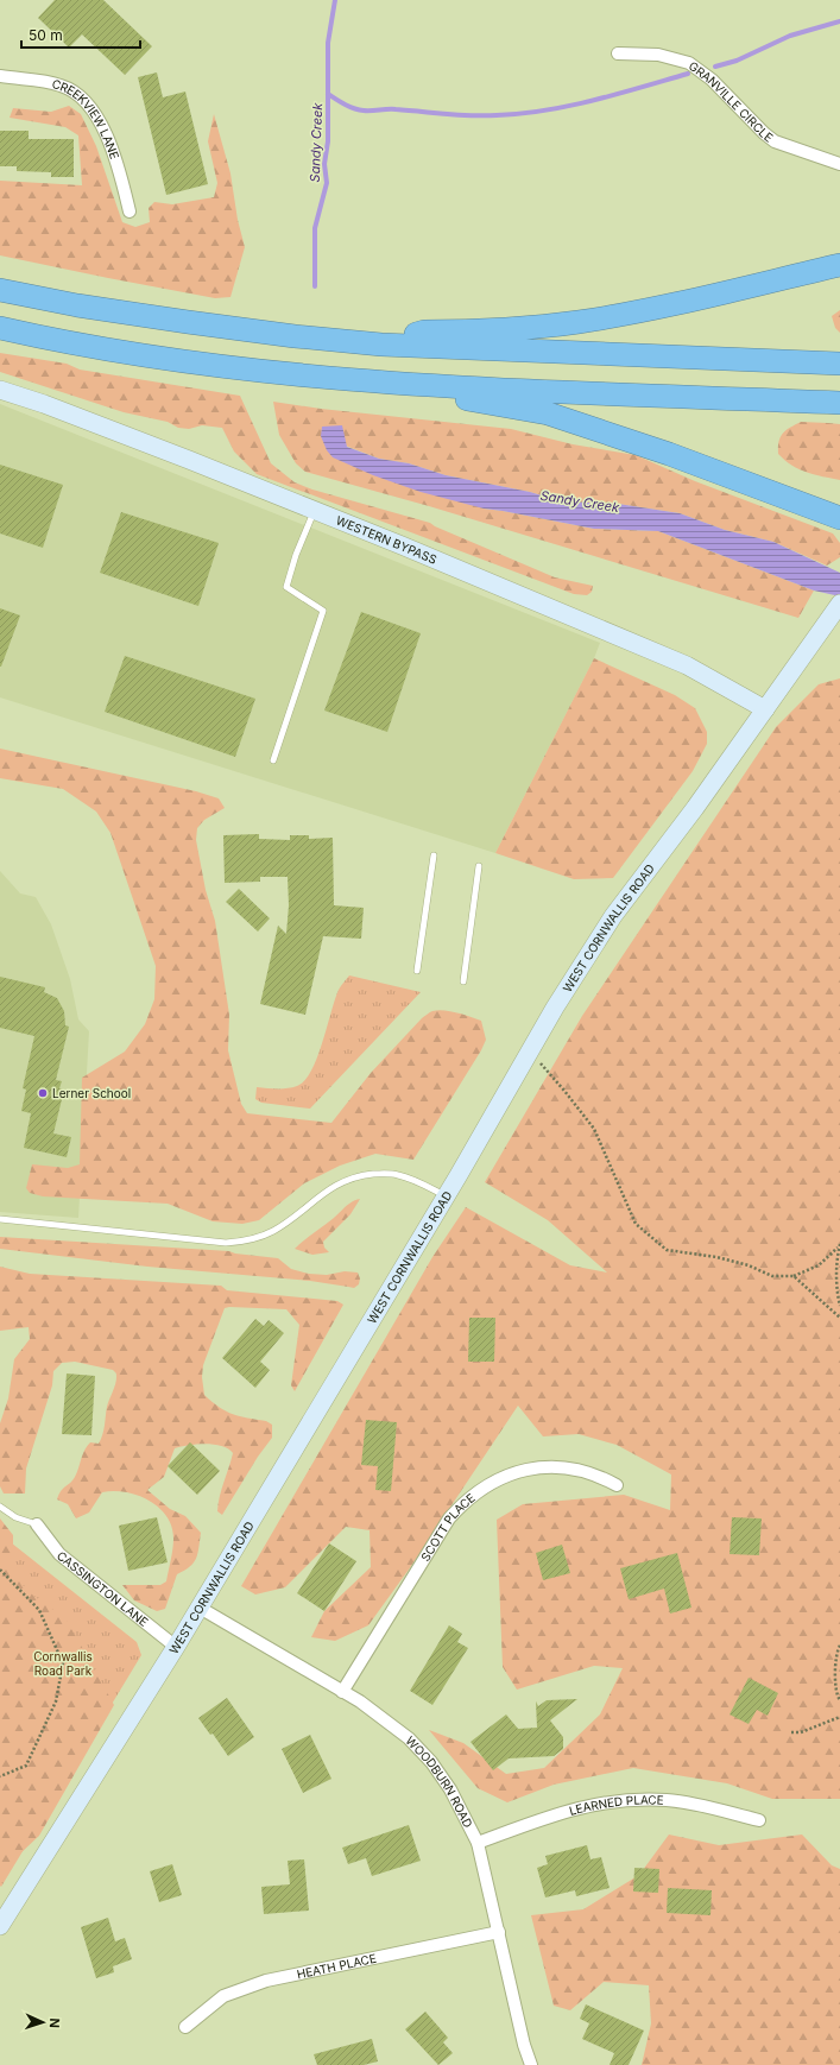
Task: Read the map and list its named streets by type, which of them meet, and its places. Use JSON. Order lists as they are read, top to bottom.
{
  "streets": {
    "street": [
      "GRANVILLE CIRCLE",
      "CREEKVIEW LANE",
      "WESTERN BYPASS",
      "WEST CORNWALLIS ROAD",
      "SCOTT PLACE",
      "CASSINGTON LANE",
      "WOODBURN ROAD",
      "LEARNED PLACE",
      "HEATH PLACE"
    ]
  },
  "crossings": [
    ["WESTERN BYPASS", "WEST CORNWALLIS ROAD"],
    ["WEST CORNWALLIS ROAD", "CASSINGTON LANE"],
    ["WEST CORNWALLIS ROAD", "WOODBURN ROAD"],
    ["SCOTT PLACE", "WOODBURN ROAD"],
    ["WOODBURN ROAD", "LEARNED PLACE"],
    ["WOODBURN ROAD", "HEATH PLACE"]
  ],
  "water": ["Sandy Creek"],
  "parks": ["Cornwallis Road Park"],
  "places": ["Lerner School"],
  "scale_bar": "50 m",
  "north": "right"
}
